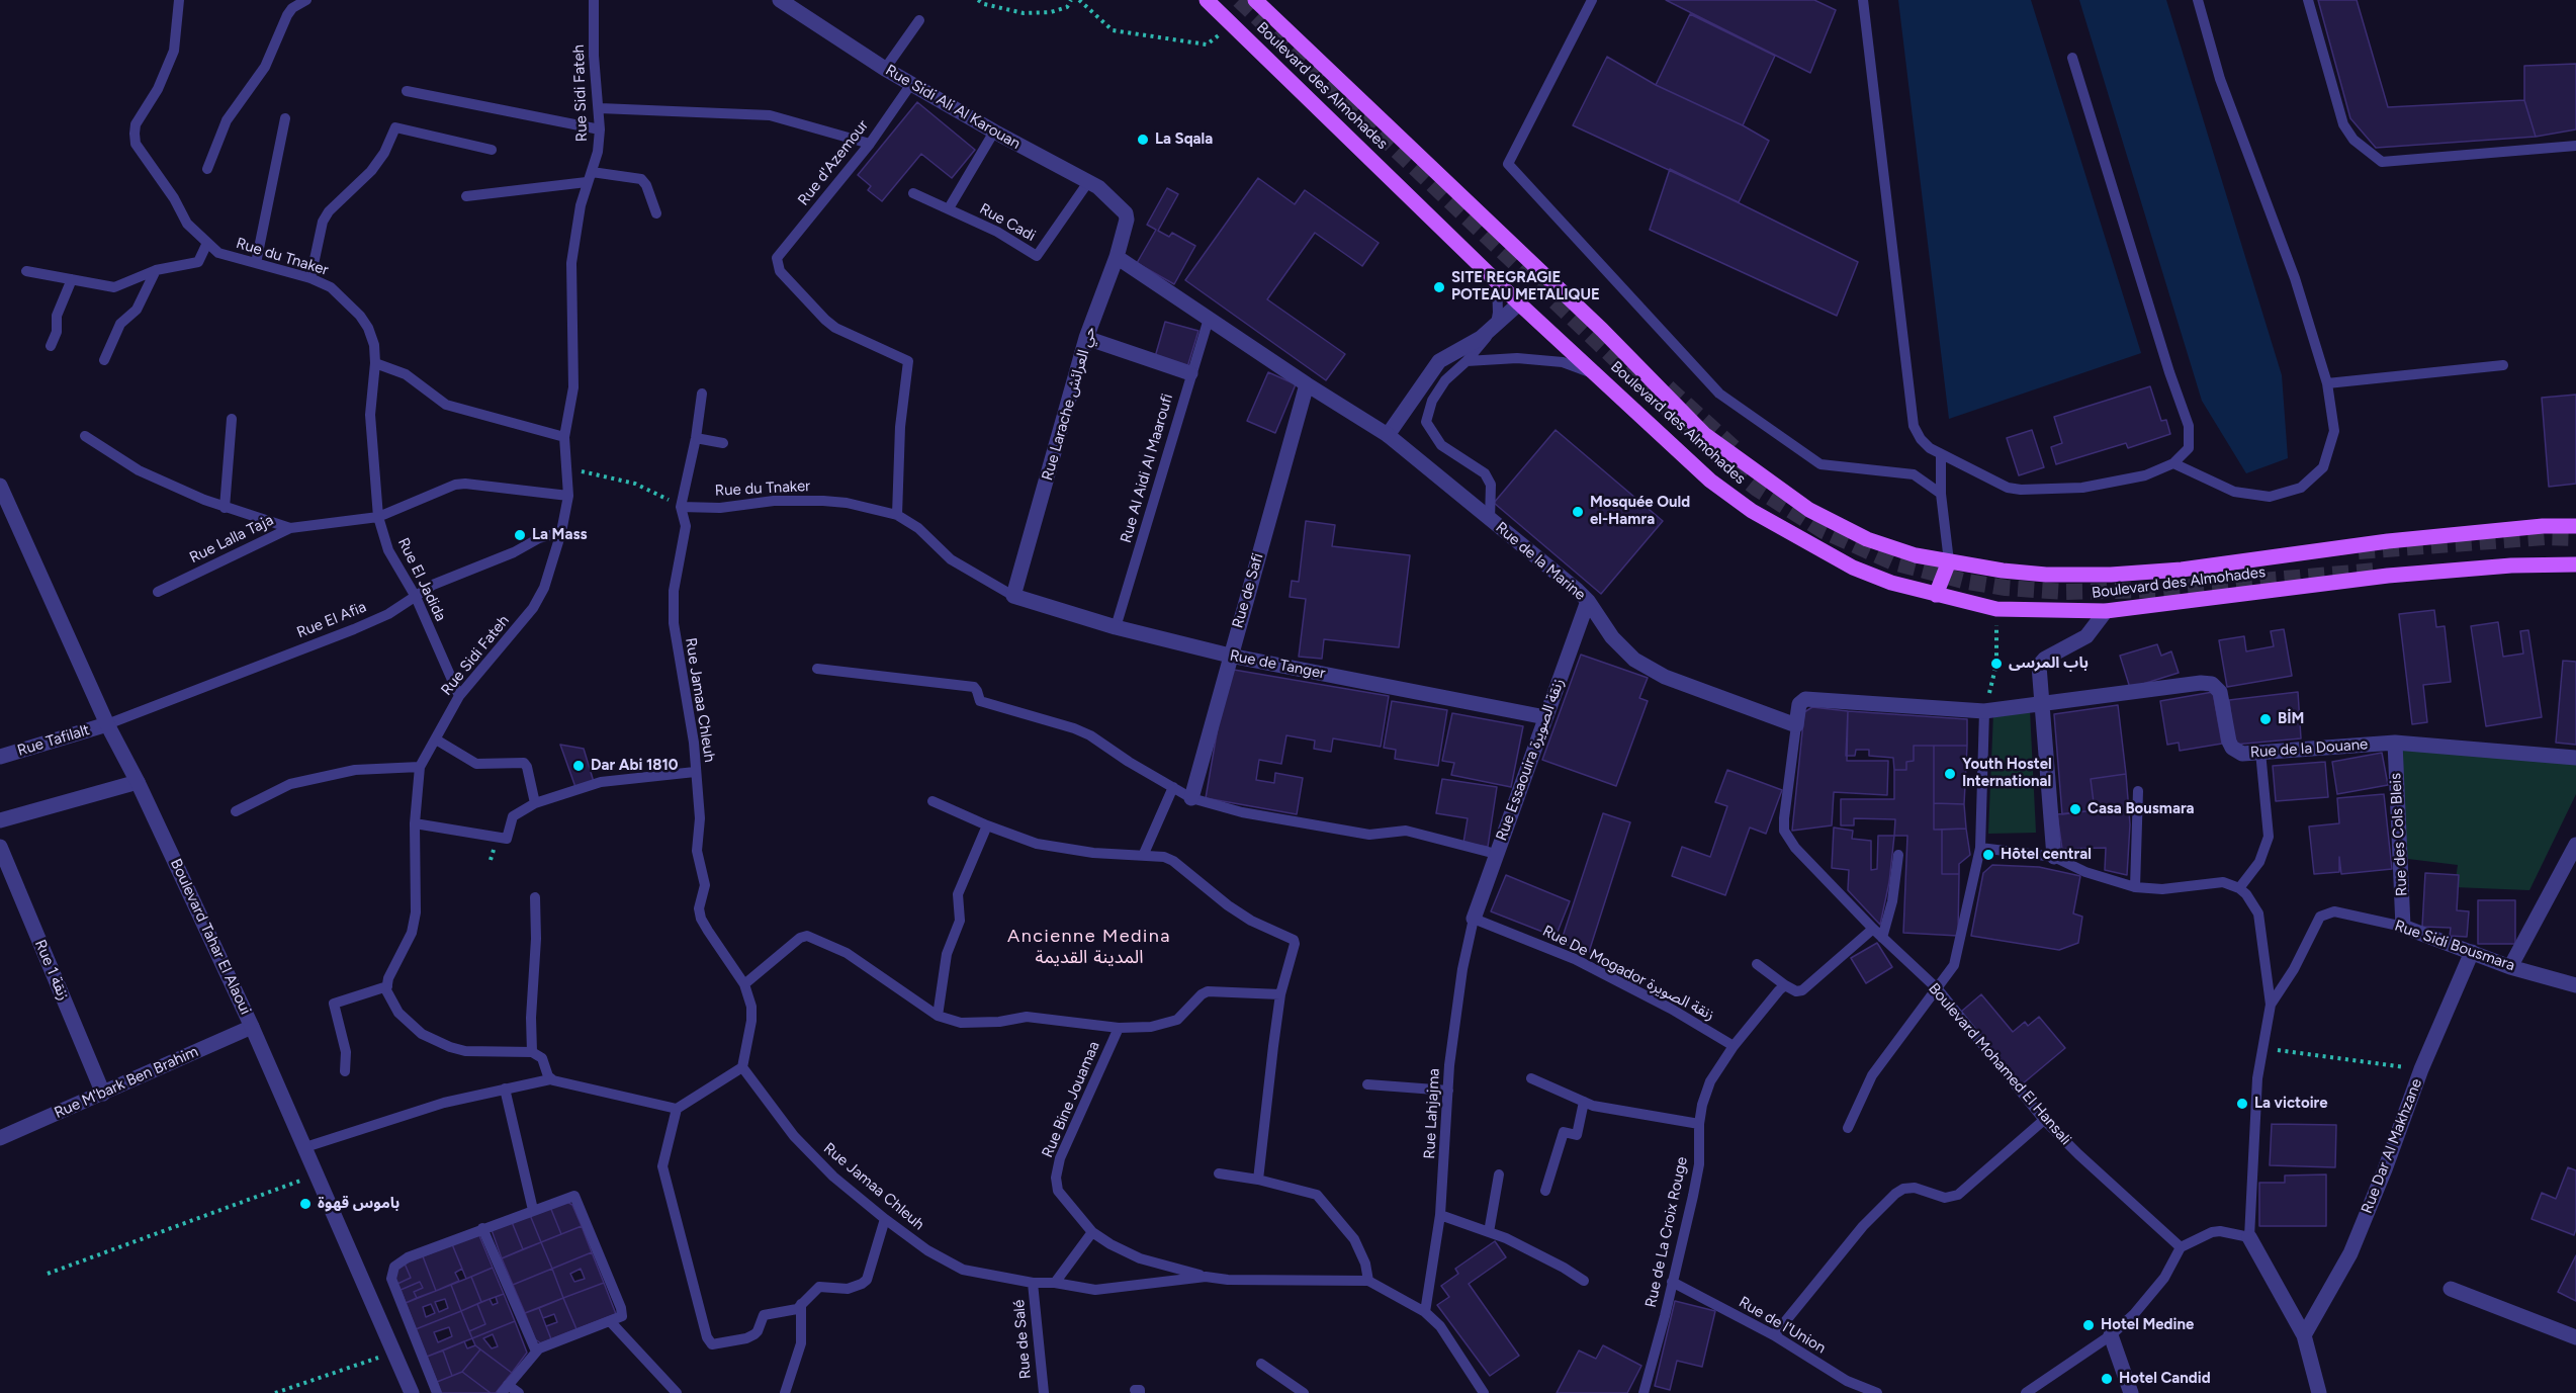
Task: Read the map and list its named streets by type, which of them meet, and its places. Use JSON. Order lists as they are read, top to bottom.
{
  "streets": {
    "main road": ["Boulevard des Almohades"],
    "street": [
      "Rue Sidi Ali Al Karouan",
      "Rue Larache حي العرائش",
      "Rue de la Marine",
      "Rue de Safi",
      "Rue de Tanger",
      "Rue Tafilalt",
      "Rue de la Douane",
      "Rue Essaouira زنقة الصويرة",
      "Rue des Cols Bleis",
      "Boulevard Tahar El Alaoui",
      "Rue Sidi Bousmara",
      "Rue 1 زنقة",
      "Rue M'bark Ben Brahim",
      "Rue Dar Al Makhzane"
    ],
    "lane": [
      "Rue Sidi Fateh",
      "Rue d'Azemour",
      "Rue Cadi",
      "Rue du Tnaker",
      "Rue Al Aidi Al Maaroufi",
      "Rue Lalla Taja",
      "Rue El Jadida",
      "Rue El Afia",
      "Rue Jamaa Chleuh",
      "Rue De Mogador زنقة الصويرة",
      "Boulevard Mohamed El Hansali",
      "Rue Bine Jouamaa",
      "Rue Lahjajma",
      "Rue de La Croix Rouge",
      "Rue de l'Union",
      "Rue de Salé"
    ]
  },
  "crossings": [
    ["Rue Sidi Fateh", "Rue Lalla Taja"],
    ["Rue Sidi Fateh", "Rue El Jadida"],
    ["Rue Sidi Fateh", "Rue El Afia"],
    ["Rue Sidi Ali Al Karouan", "Rue d'Azemour"],
    ["Rue Sidi Ali Al Karouan", "Rue Cadi"],
    ["Rue Sidi Ali Al Karouan", "Rue Larache حي العرائش"],
    ["Rue d'Azemour", "Rue du Tnaker"],
    ["Rue du Tnaker", "Rue Larache حي العرائش"],
    ["Rue du Tnaker", "Rue El Jadida"],
    ["Rue du Tnaker", "Rue de Tanger"],
    ["Rue du Tnaker", "Rue Jamaa Chleuh"],
    ["Rue Larache حي العرائش", "Rue de la Marine"],
    ["Rue Larache حي العرائش", "Rue de Tanger"],
    ["Rue Al Aidi Al Maaroufi", "Rue de la Marine"],
    ["Rue Al Aidi Al Maaroufi", "Rue de Tanger"],
    ["Rue Lalla Taja", "Rue El Jadida"],
    ["Rue de la Marine", "Rue de Safi"],
    ["Rue de la Marine", "Rue Essaouira زنقة الصويرة"],
    ["Rue de la Marine", "Boulevard Mohamed El Hansali"],
    ["Rue El Jadida", "Rue El Afia"],
    ["Rue de Safi", "Rue de Tanger"],
    ["Rue El Afia", "Rue Tafilalt"],
    ["Rue El Afia", "Boulevard Tahar El Alaoui"],
    ["Rue de Tanger", "Rue Essaouira زنقة الصويرة"],
    ["Rue Jamaa Chleuh", "Rue Bine Jouamaa"],
    ["Rue Jamaa Chleuh", "Rue Lahjajma"],
    ["Rue Jamaa Chleuh", "Rue de Salé"],
    ["Rue Tafilalt", "Boulevard Tahar El Alaoui"],
    ["Rue de la Douane", "Rue des Cols Bleis"],
    ["Rue Essaouira زنقة الصويرة", "Rue De Mogador زنقة الصويرة"],
    ["Rue Essaouira زنقة الصويرة", "Rue Lahjajma"],
    ["Rue des Cols Bleis", "Rue Sidi Bousmara"],
    ["Boulevard Tahar El Alaoui", "Rue M'bark Ben Brahim"],
    ["Rue Sidi Bousmara", "Rue Dar Al Makhzane"],
    ["Rue 1 زنقة", "Rue M'bark Ben Brahim"],
    ["Rue De Mogador زنقة الصويرة", "Rue Lahjajma"],
    ["Rue De Mogador زنقة الصويرة", "Rue de La Croix Rouge"],
    ["Rue de La Croix Rouge", "Rue de l'Union"]
  ],
  "districts": ["Ancienne Medina المدينة القديمة"],
  "places": [
    "La Sqala",
    "SITE REGRAGIE POTEAU METALIQUE",
    "Mosquée Ould el-Hamra",
    "La Mass",
    "باب المرسى",
    "BİM",
    "Dar Abi 1810",
    "Youth Hostel International",
    "Casa Bousmara",
    "Hôtel central",
    "La victoire",
    "باموس قهوة",
    "Hotel Medine",
    "Hotel Candid"
  ]
}
